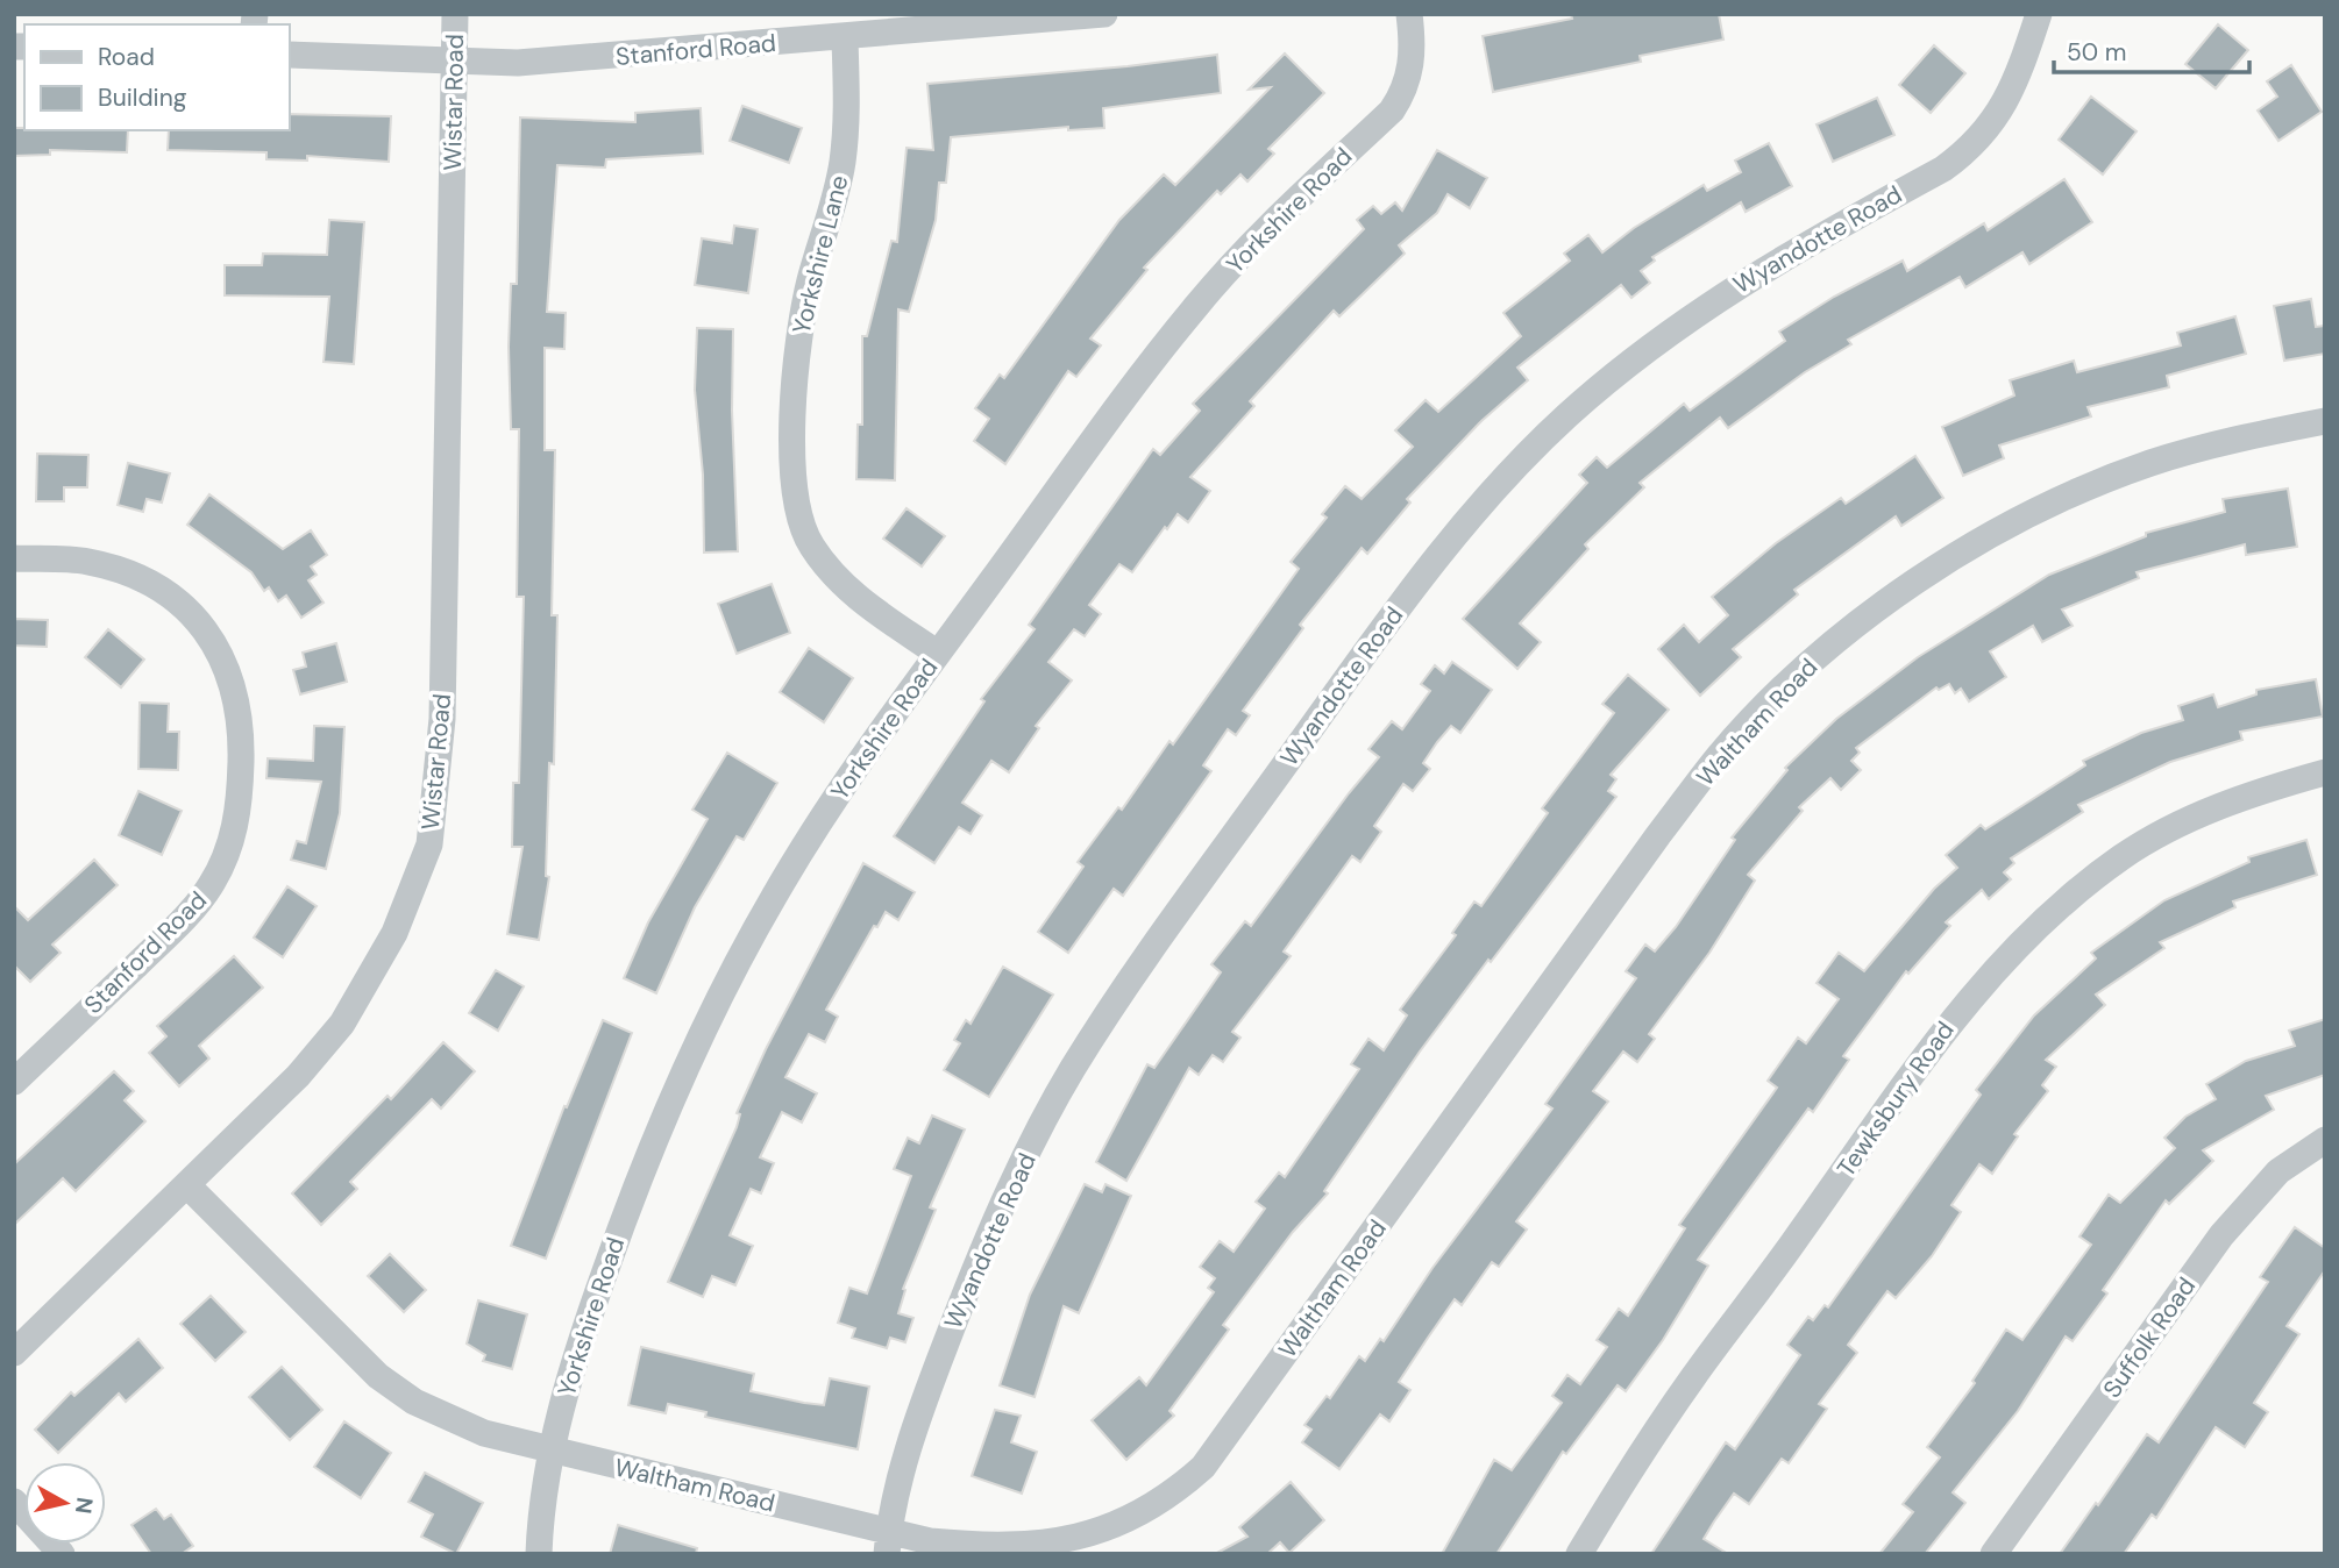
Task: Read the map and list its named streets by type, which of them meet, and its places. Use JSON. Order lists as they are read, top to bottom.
{
  "streets": {
    "street": [
      "Stanford Road",
      "Wistar Road",
      "Yorkshire Road",
      "Wyandotte Road",
      "Yorkshire Lane",
      "Waltham Road",
      "Tewksbury Road",
      "Suffolk Road"
    ]
  },
  "crossings": [
    ["Stanford Road", "Wistar Road"],
    ["Stanford Road", "Yorkshire Lane"],
    ["Wistar Road", "Waltham Road"],
    ["Yorkshire Road", "Yorkshire Lane"],
    ["Yorkshire Road", "Waltham Road"],
    ["Wyandotte Road", "Waltham Road"]
  ],
  "legend": ["Road", "Building"],
  "scale_bar": "50 m",
  "north": "right"
}
